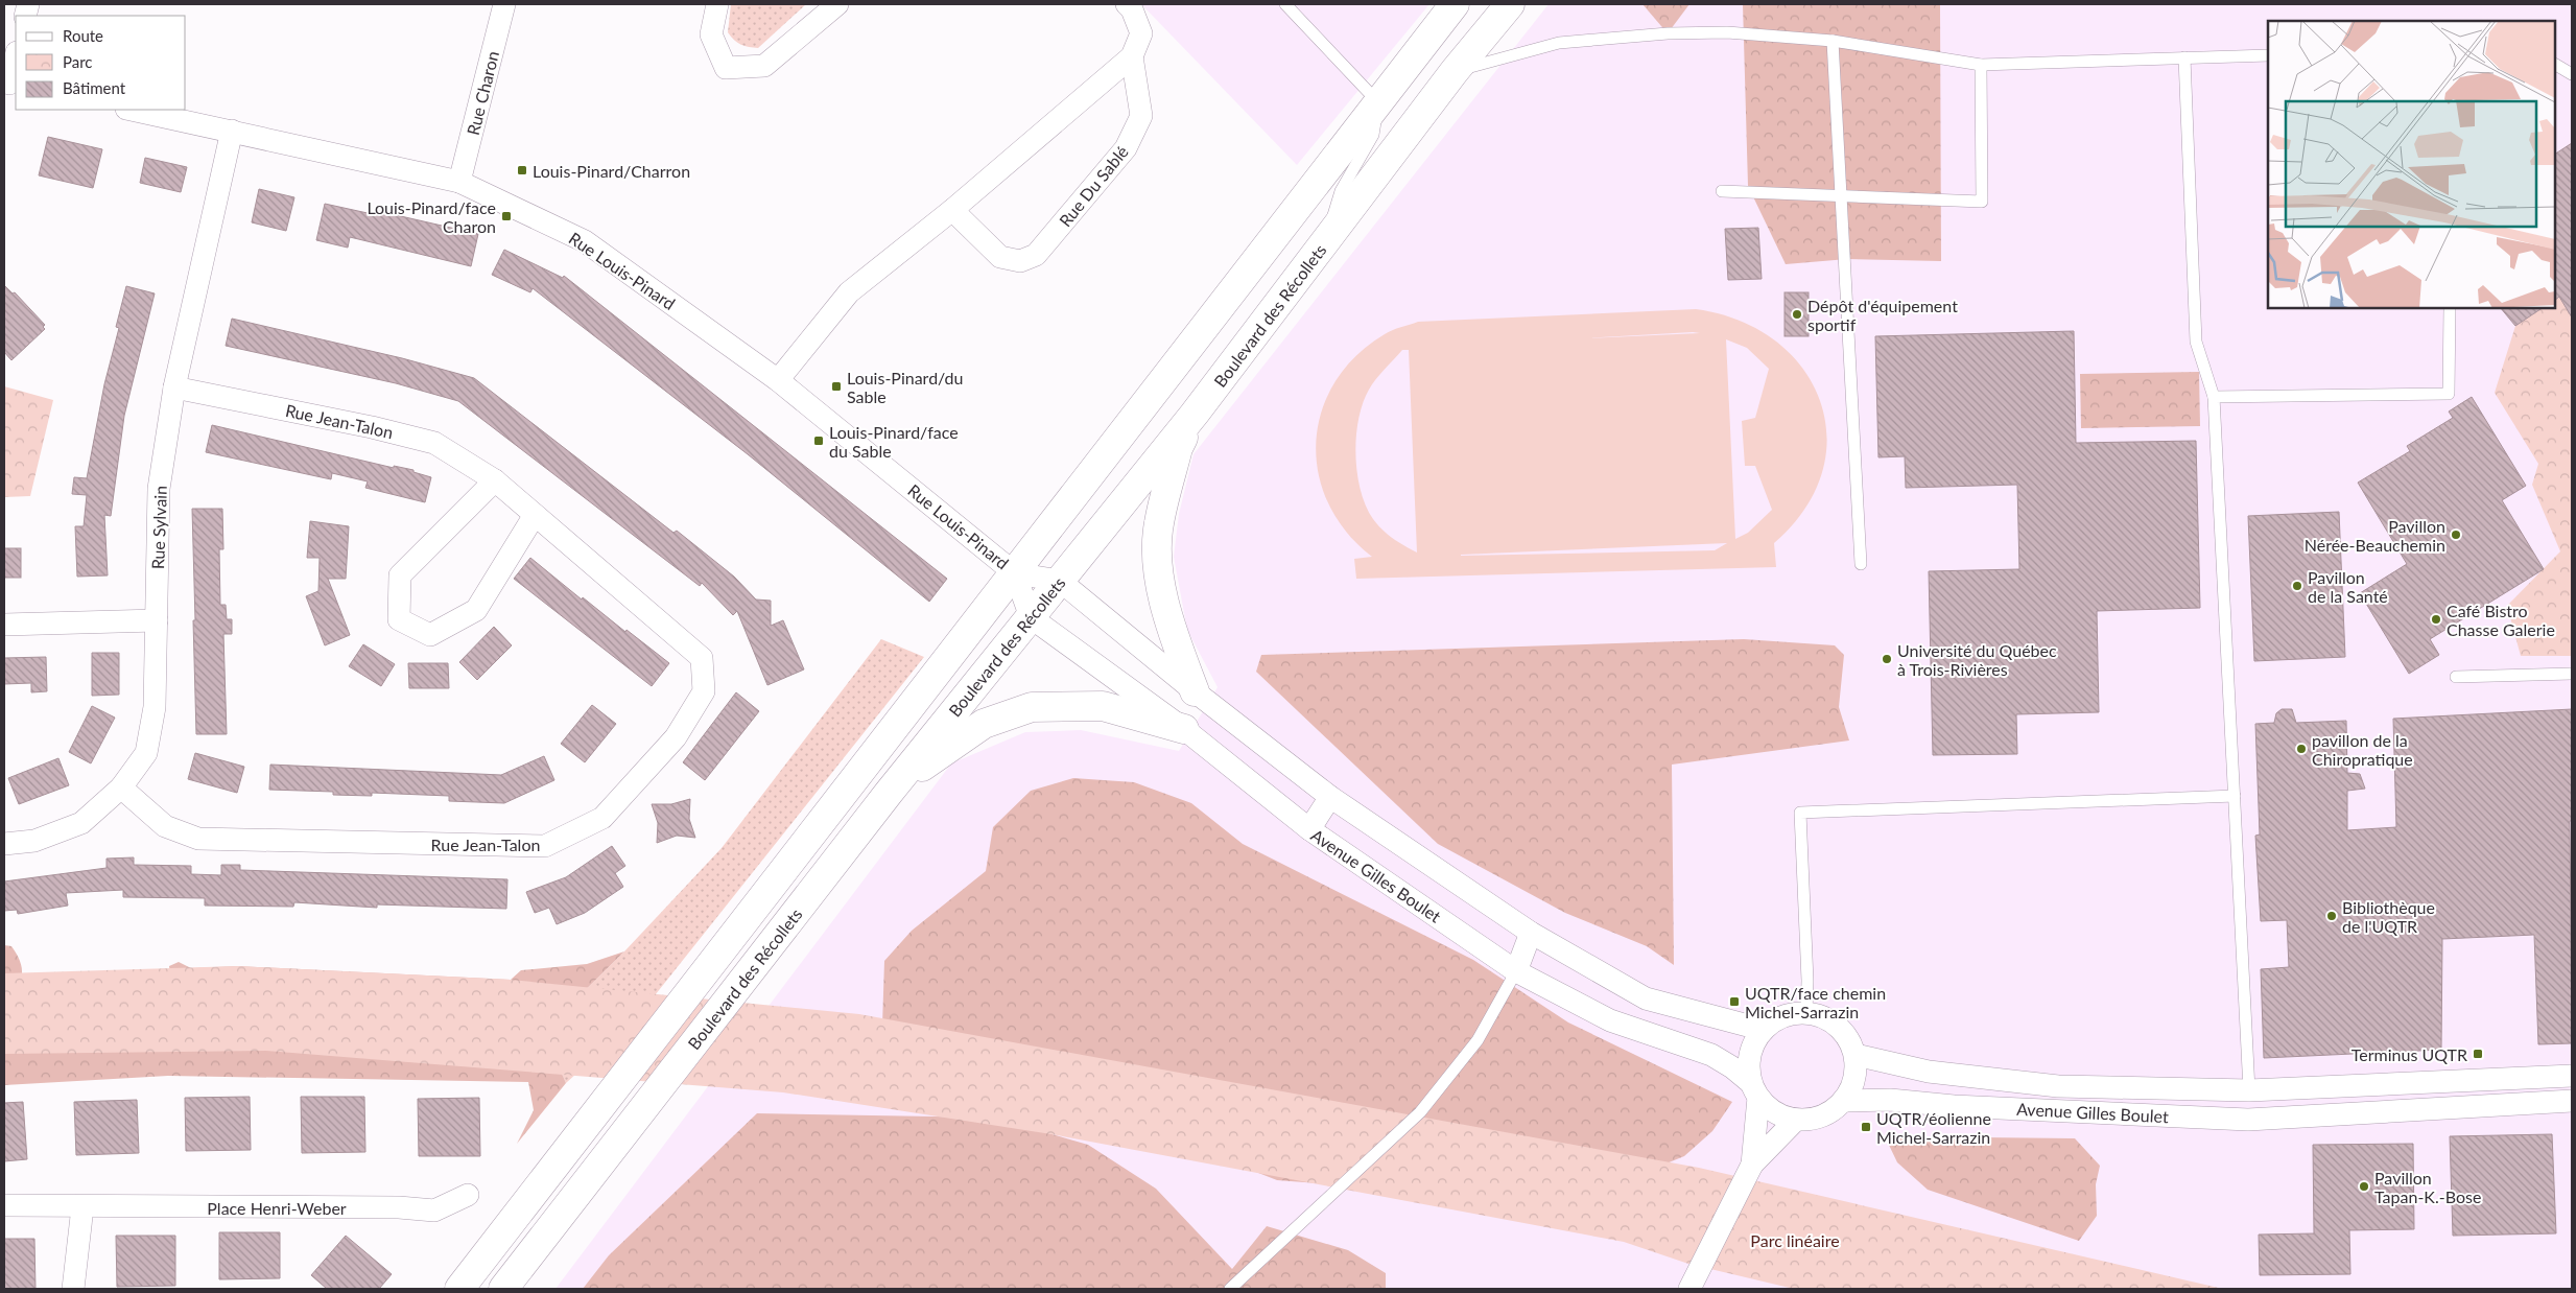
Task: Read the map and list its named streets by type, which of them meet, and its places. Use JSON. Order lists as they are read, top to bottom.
{
  "streets": {
    "main road": ["Boulevard des Récollets"],
    "street": [
      "Rue Charon",
      "Rue Du Sablé",
      "Rue Louis-Pinard",
      "Rue Jean-Talon",
      "Rue Sylvain",
      "Avenue Gilles Boulet",
      "Place Henri-Weber"
    ]
  },
  "crossings": [
    ["Rue Charon", "Rue Louis-Pinard"],
    ["Rue Louis-Pinard", "Boulevard des Récollets"],
    ["Rue Louis-Pinard", "Rue Sylvain"],
    ["Rue Louis-Pinard", "Avenue Gilles Boulet"],
    ["Boulevard des Récollets", "Avenue Gilles Boulet"],
    ["Rue Jean-Talon", "Rue Sylvain"]
  ],
  "parks": ["Parc linéaire"],
  "places": {
    "transit": [
      "Louis-Pinard/Charron",
      "Louis-Pinard/face Charon",
      "Louis-Pinard/du Sable",
      "Louis-Pinard/face du Sable",
      "UQTR/face chemin Michel-Sarrazin",
      "Terminus UQTR",
      "UQTR/éolienne Michel-Sarrazin"
    ],
    "other": [
      "Dépôt d'équipement sportif",
      "Pavillon Nérée-Beauchemin",
      "Pavillon de la Santé",
      "Café Bistro Chasse Galerie",
      "Université du Québec à Trois-Rivières",
      "pavillon de la Chiropratique",
      "Bibliothèque de l'UQTR",
      "Pavillon Tapan-K.-Bose"
    ]
  },
  "legend": ["Route", "Parc", "Bâtiment"]
}
